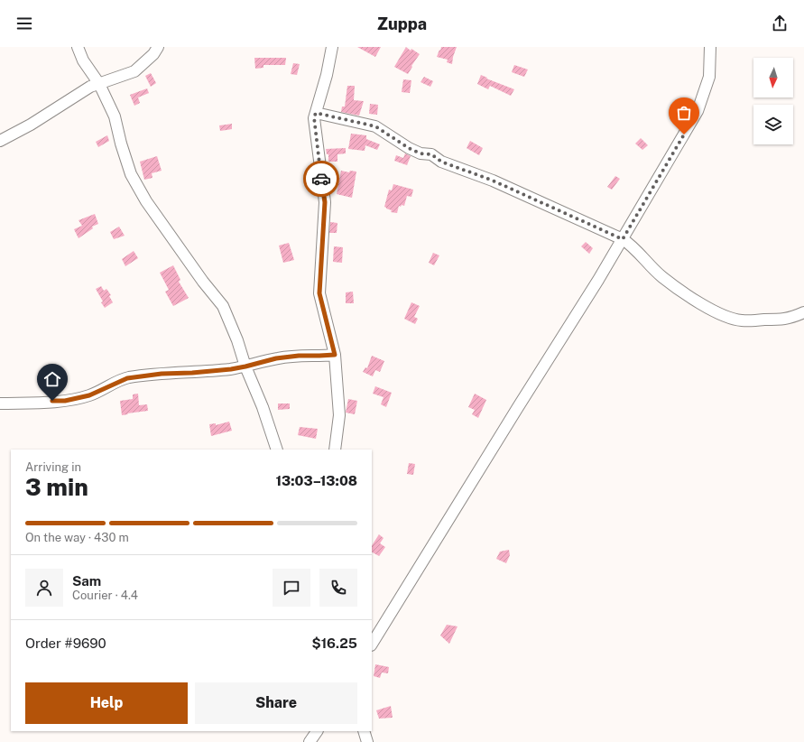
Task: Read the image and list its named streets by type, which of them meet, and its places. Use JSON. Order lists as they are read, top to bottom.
{
  "north": "bottom",
  "page": {
    "header": "Zuppa",
    "heading": ["3 min", "Arriving in", "13:03–13:08"],
    "panel": [
      "Sam",
      "Courier · 4.4",
      "Order #9690",
      "$16.25"
    ],
    "bar": "On the way · 430 m",
    "buttons": ["Help", "Share"]
  }
}
